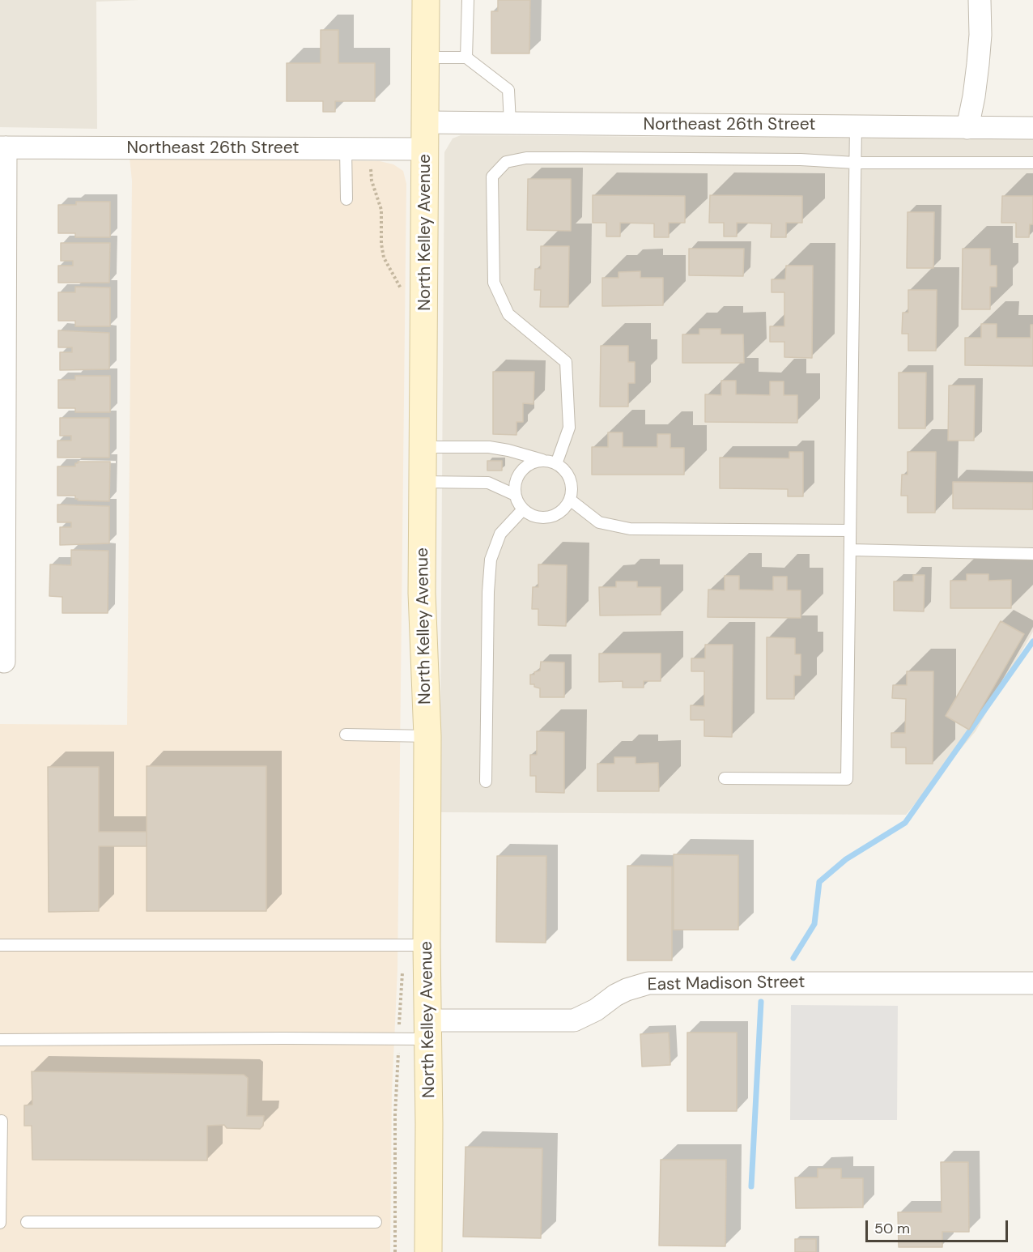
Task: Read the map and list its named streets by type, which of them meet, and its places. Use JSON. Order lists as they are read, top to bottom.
{
  "streets": {
    "main road": ["North Kelley Avenue"],
    "street": ["Northeast 26th Street", "East Madison Street"]
  },
  "crossings": [
    ["Northeast 26th Street", "North Kelley Avenue"],
    ["North Kelley Avenue", "East Madison Street"]
  ],
  "scale_bar": "50 m"
}
